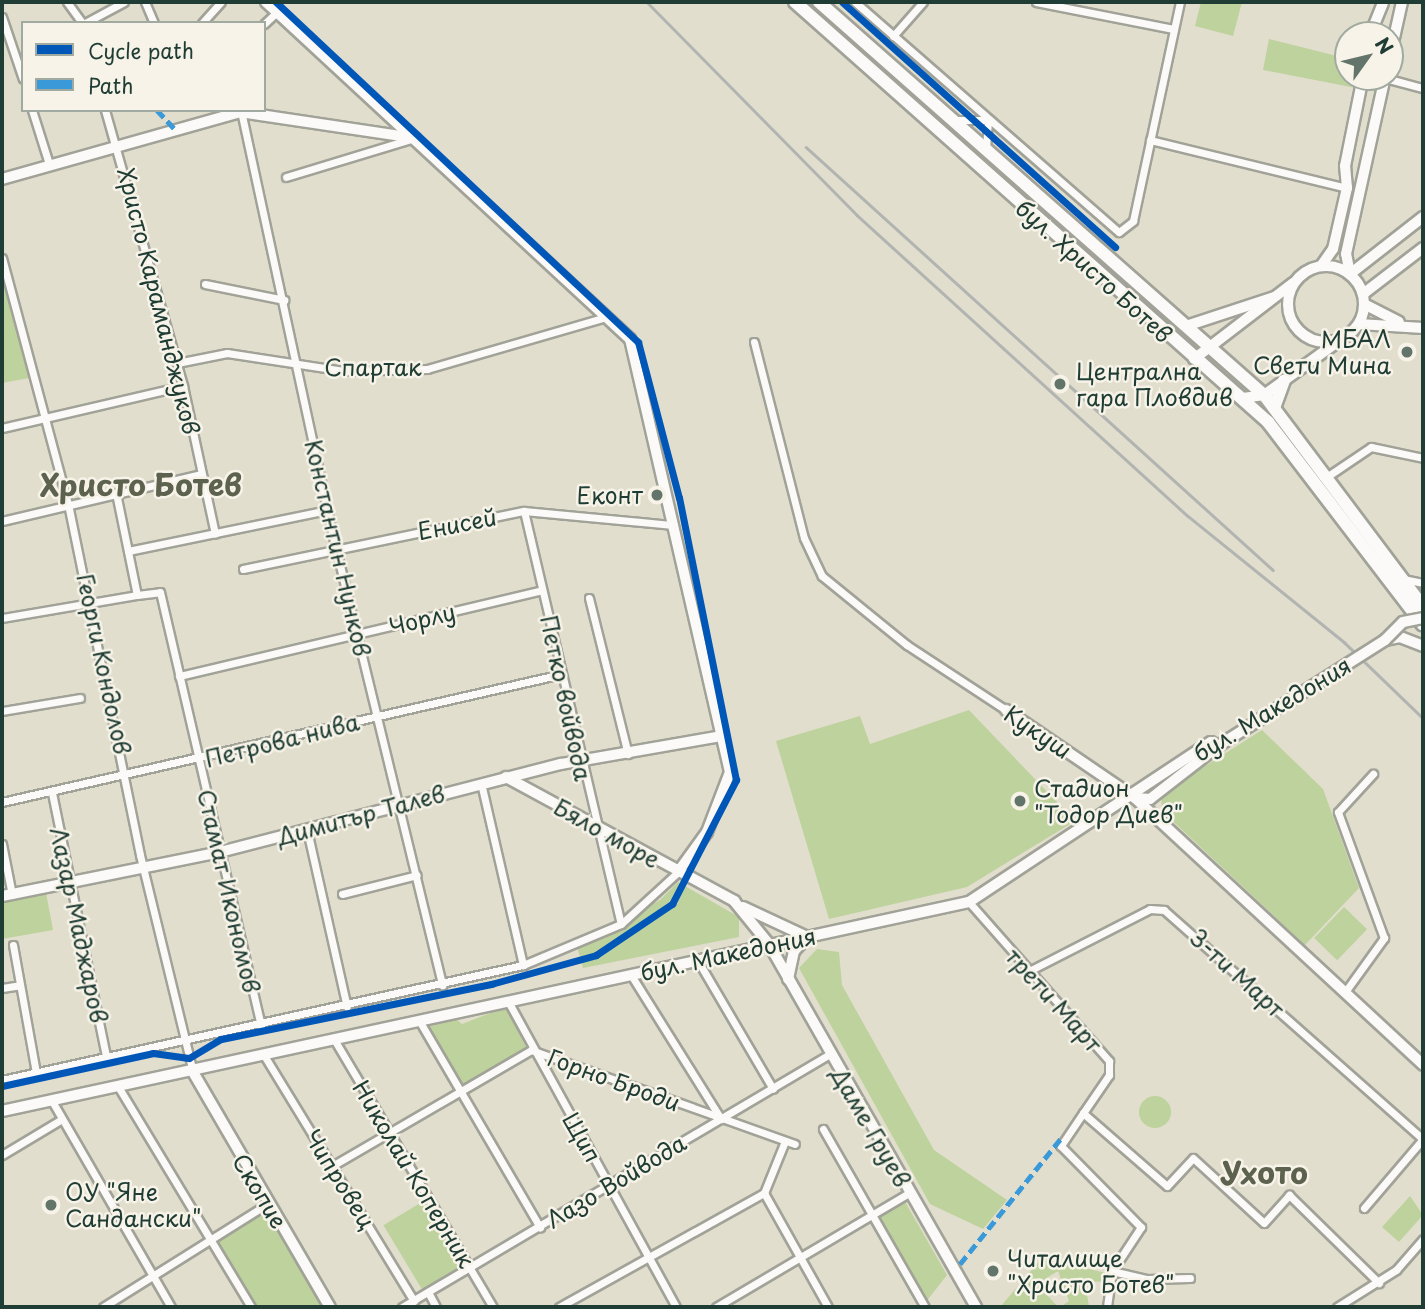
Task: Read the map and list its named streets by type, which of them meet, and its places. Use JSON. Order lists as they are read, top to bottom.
{
  "streets": {
    "main road": ["бул. Христо Ботев"],
    "street": [
      "Христо Караманджуков",
      "Спартак",
      "Енисей",
      "Константин Нунков",
      "Чорлу",
      "Георги Кондолов",
      "Петко войвода",
      "бул. Македония",
      "Кукуш",
      "Петрова нива",
      "Димитър Талев",
      "Бяло море",
      "Стамат Икономов",
      "Лазар Маджаров",
      "3-ти Март",
      "трети Март",
      "Горно Броди",
      "Даме Груев",
      "Щип",
      "Николай Коперник",
      "Чипровец",
      "Лазо Войвода",
      "Скопие"
    ]
  },
  "crossings": [
    ["Христо Караманджуков", "Спартак"],
    ["Спартак", "Константин Нунков"],
    ["Енисей", "Константин Нунков"],
    ["Енисей", "Петко войвода"],
    ["Константин Нунков", "Чорлу"],
    ["Константин Нунков", "Петрова нива"],
    ["Константин Нунков", "Димитър Талев"],
    ["Чорлу", "Петко войвода"],
    ["Чорлу", "Стамат Икономов"],
    ["Георги Кондолов", "бул. Македония"],
    ["Георги Кондолов", "Петрова нива"],
    ["Георги Кондолов", "Димитър Талев"],
    ["Георги Кондолов", "Скопие"],
    ["Петко войвода", "Петрова нива"],
    ["Петко войвода", "Димитър Талев"],
    ["Петко войвода", "Бяло море"],
    ["бул. Македония", "Кукуш"],
    ["бул. Македония", "Бяло море"],
    ["бул. Македония", "трети Март"],
    ["бул. Македония", "Даме Груев"],
    ["бул. Македония", "Щип"],
    ["бул. Македония", "Николай Коперник"],
    ["бул. Македония", "Чипровец"],
    ["бул. Македония", "Скопие"],
    ["Петрова нива", "Стамат Икономов"],
    ["Петрова нива", "Лазар Маджаров"],
    ["Димитър Талев", "Бяло море"],
    ["Димитър Талев", "Стамат Икономов"],
    ["Димитър Талев", "Лазар Маджаров"],
    ["Бяло море", "Даме Груев"],
    ["3-ти Март", "трети Март"],
    ["Горно Броди", "Щип"],
    ["Горно Броди", "Николай Коперник"],
    ["Горно Броди", "Чипровец"],
    ["Горно Броди", "Лазо Войвода"],
    ["Даме Груев", "Лазо Войвода"],
    ["Щип", "Лазо Войвода"],
    ["Николай Коперник", "Лазо Войвода"],
    ["Чипровец", "Лазо Войвода"]
  ],
  "districts": ["Христо Ботев", "Ухото"],
  "places": [
    "МБАЛ Свети Мина",
    "Централна гара Пловдив",
    "Еконт",
    "Стадион \"Тодор Диев\"",
    "ОУ \"Яне Сандански\"",
    "Читалище \"Христо Ботев\""
  ],
  "legend": ["Cycle path", "Path"],
  "north": "top right"
}
